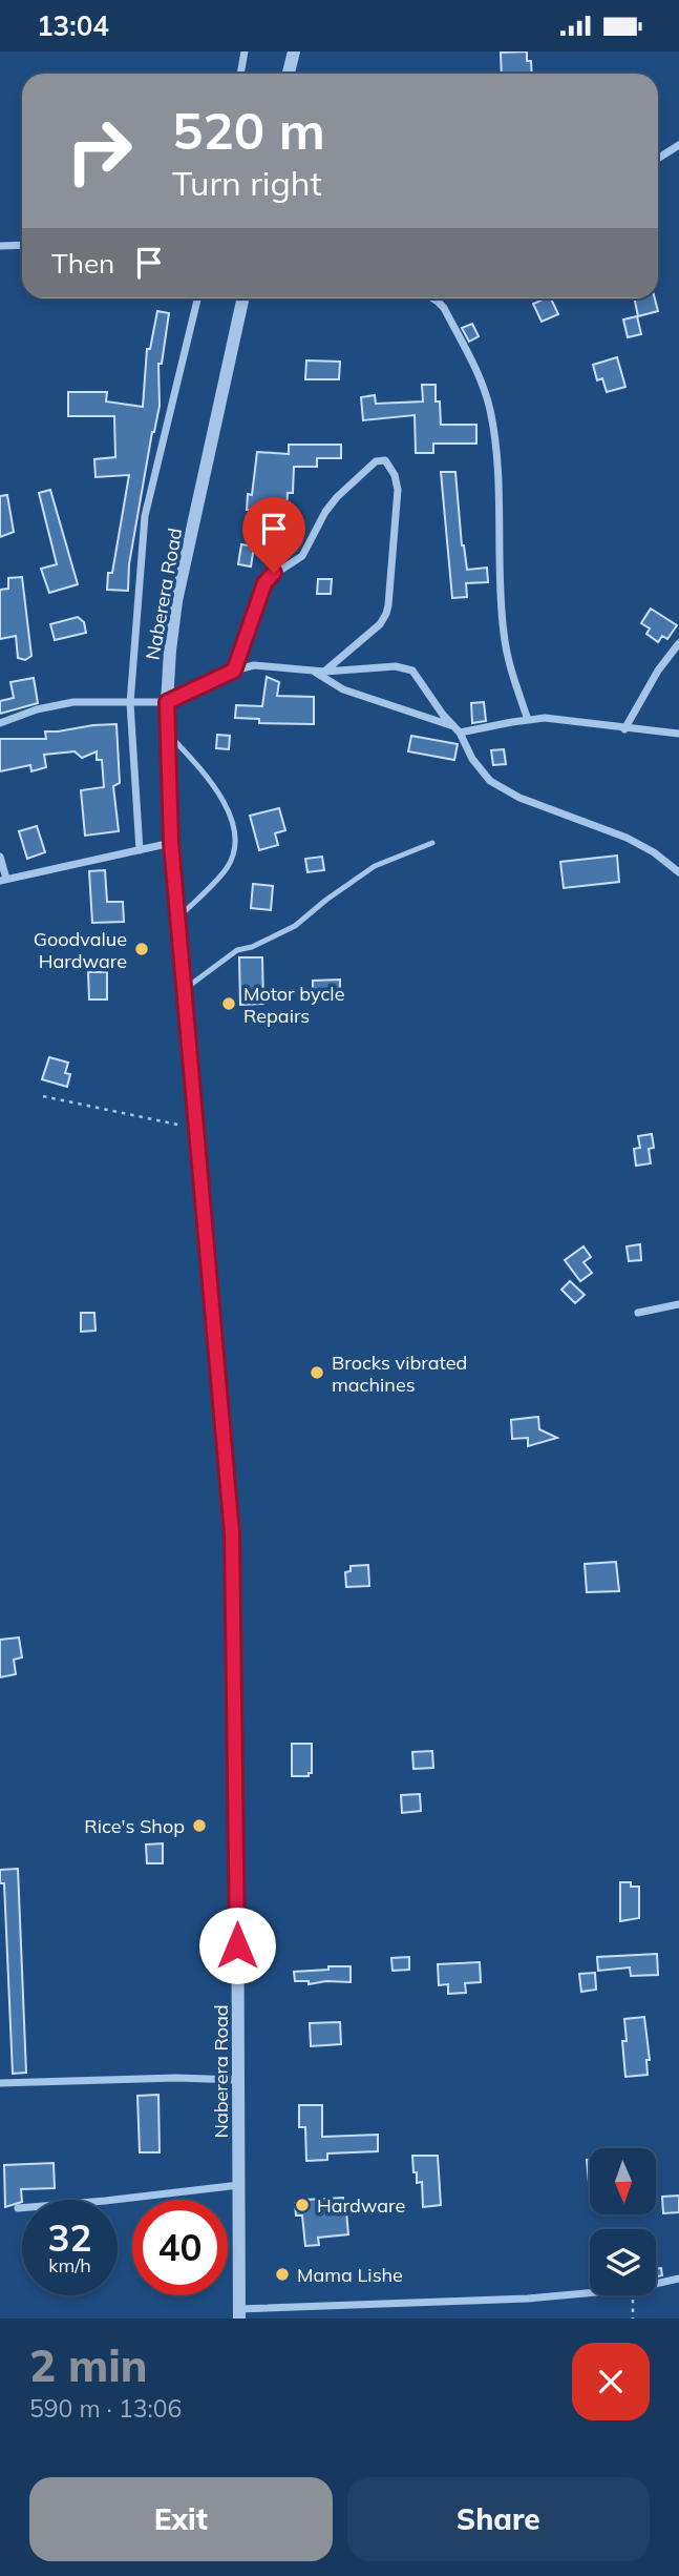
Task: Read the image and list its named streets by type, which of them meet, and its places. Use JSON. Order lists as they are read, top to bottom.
{
  "streets": {
    "street": ["Naberera Road"]
  },
  "places": [
    "Goodvalue Hardware",
    "Motor bycle Repairs",
    "Brocks vibrated machines",
    "Rice's Shop",
    "Hardware",
    "Mama Lishe"
  ],
  "north": "bottom",
  "page": {
    "status": "13:04",
    "turn": ["520 m", "Turn right"],
    "then": "Then",
    "speed": "32 km/h",
    "limit": "40",
    "heading": ["2 min", "590 m · 13:06"],
    "buttons": ["Exit", "Share"]
  }
}
